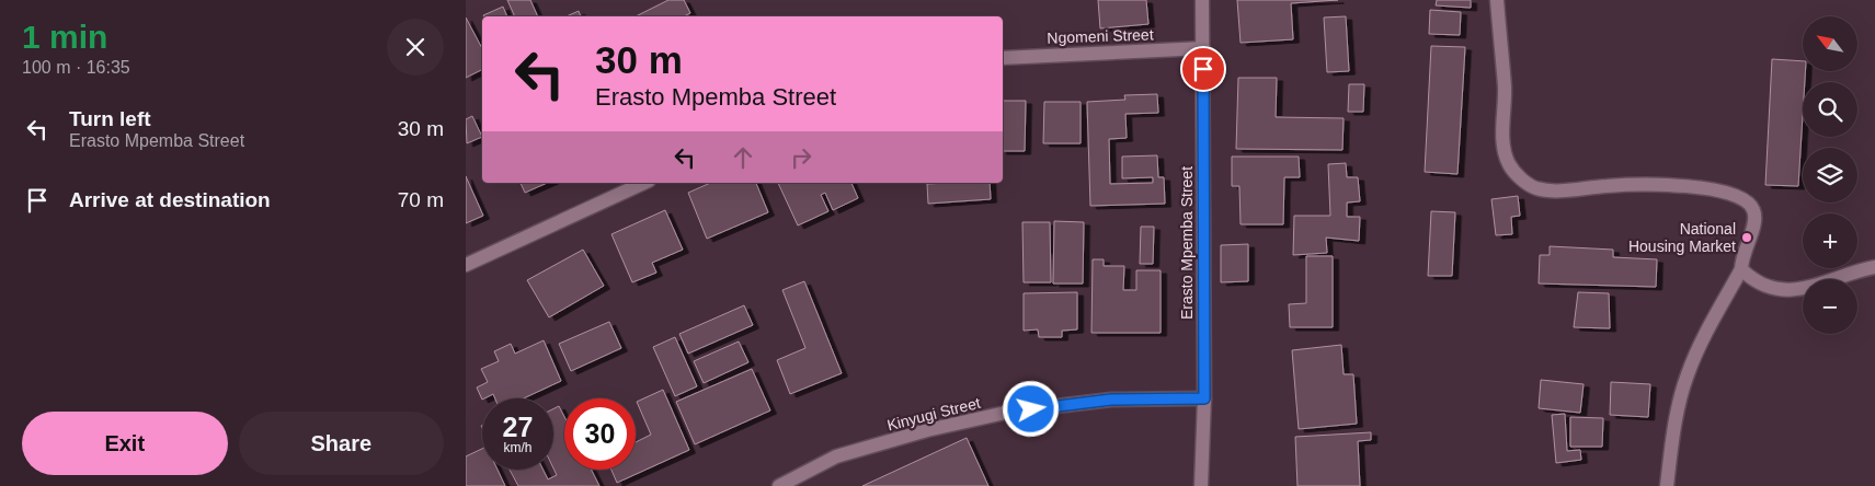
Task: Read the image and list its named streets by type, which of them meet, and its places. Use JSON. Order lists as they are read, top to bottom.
{
  "streets": {
    "street": ["Ngomeni Street", "Erasto Mpemba Street", "Kinyugi Street"]
  },
  "crossings": [
    ["Ngomeni Street", "Erasto Mpemba Street"],
    ["Erasto Mpemba Street", "Kinyugi Street"]
  ],
  "places": ["National Housing Market"],
  "north": "top left",
  "page": {
    "heading": ["1 min", "100 m · 16:35"],
    "map_buttons": ["+", "−"],
    "turn": ["30 m", "Erasto Mpemba Street"],
    "list": [
      {
        "name": "Turn left",
        "note": "Erasto Mpemba Street",
        "value": "30 m"
      },
      {
        "name": "Arrive at destination",
        "value": "70 m"
      }
    ],
    "speed": "27 km/h",
    "limit": "30",
    "buttons": ["Exit", "Share"]
  }
}
